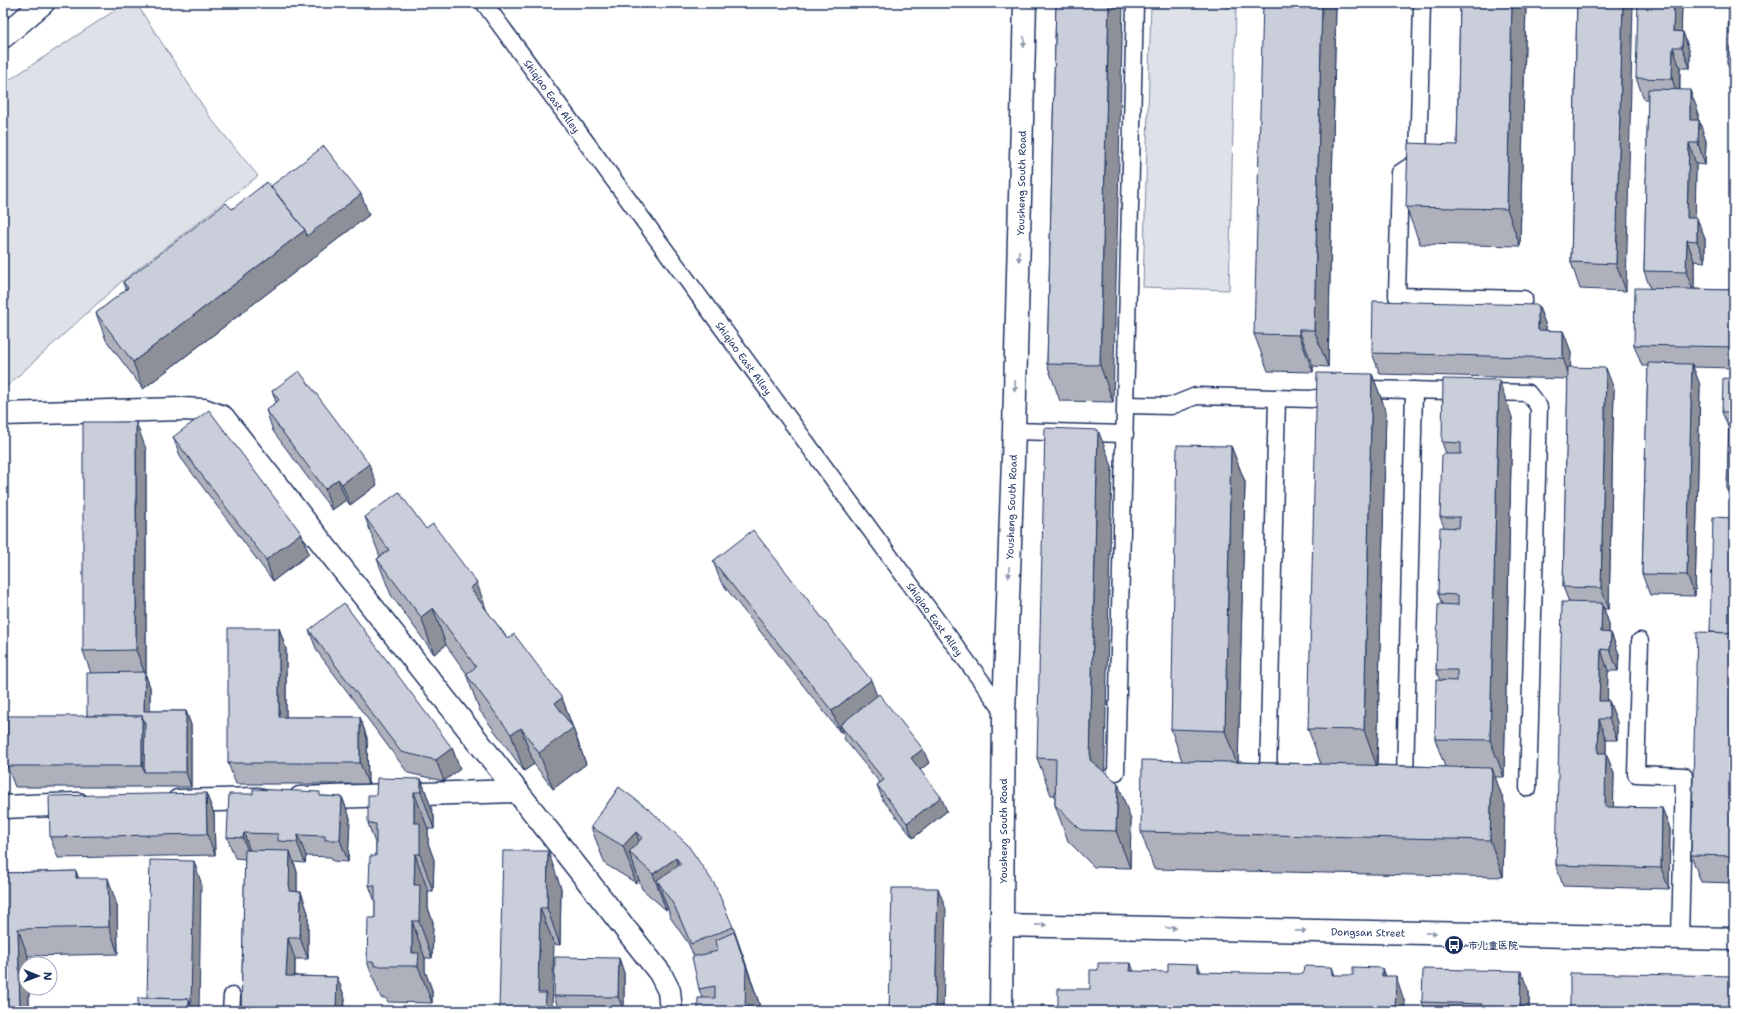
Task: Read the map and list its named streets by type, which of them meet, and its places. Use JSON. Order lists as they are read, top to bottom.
{
  "streets": {
    "street": ["Yousheng South Road", "Dongsan Street"],
    "lane": ["Shiqiao East Alley"]
  },
  "crossings": [
    ["Shiqiao East Alley", "Yousheng South Road"],
    ["Yousheng South Road", "Dongsan Street"]
  ],
  "one_way": ["Yousheng South Road", "Dongsan Street"],
  "places": {
    "bus stop": ["市儿童医院"]
  },
  "north": "right"
}
